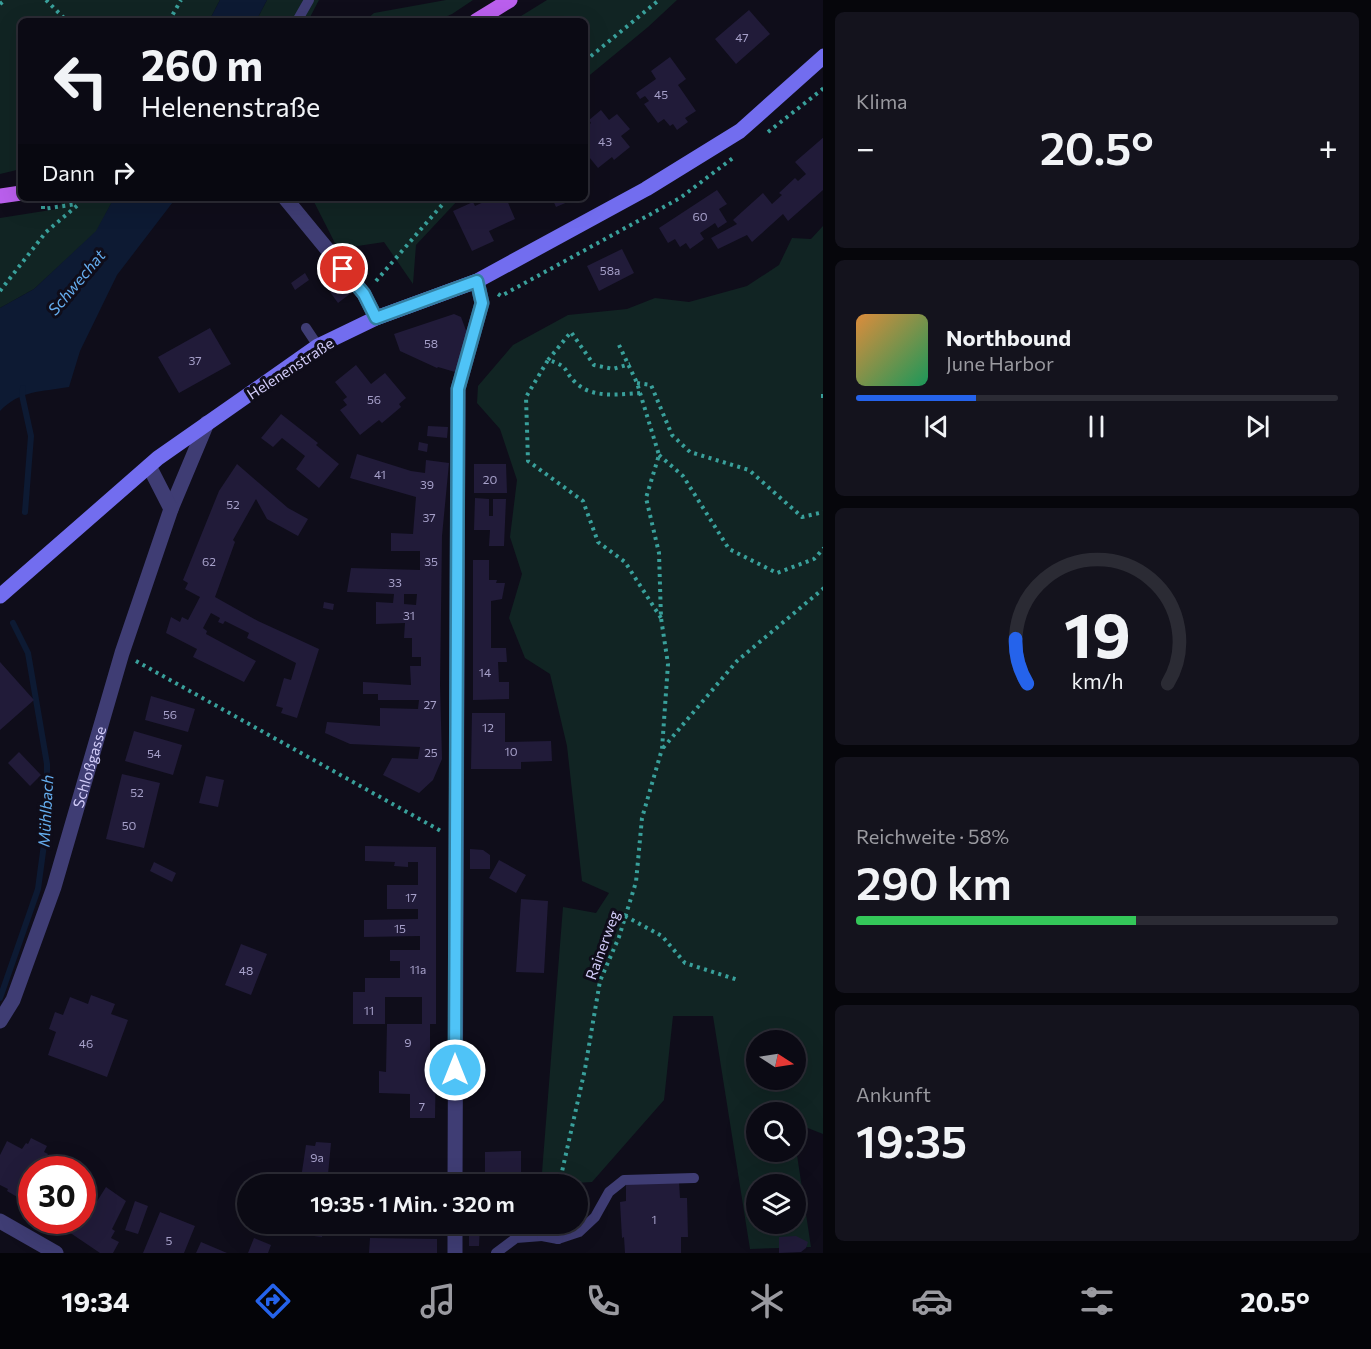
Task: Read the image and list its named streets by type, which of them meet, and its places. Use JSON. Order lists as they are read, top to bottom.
{
  "streets": {
    "street": ["Helenenstraße", "Schloßgasse"],
    "path": ["Rainerweg"]
  },
  "crossings": [
    ["Helenenstraße", "Schloßgasse"]
  ],
  "water": ["Schwechat", "Mühlbach"],
  "house_numbers": [
    "47",
    "45",
    "43",
    "60",
    "58a",
    "58",
    "37",
    "56",
    "41",
    "20",
    "39",
    "52",
    "37",
    "62",
    "35",
    "33",
    "31",
    "14",
    "27",
    "56",
    "12",
    "10",
    "25",
    "54",
    "52",
    "50",
    "17",
    "15",
    "11a",
    "48",
    "11",
    "9",
    "46",
    "7",
    "9a",
    "1",
    "5"
  ],
  "north": "right",
  "page": {
    "tile": [
      "Klima",
      ["Reichweite · 58%", "290 km"],
      ["Ankunft", "19:35"]
    ],
    "turn": ["260 m", "Helenenstraße"],
    "heat": ["−", "20.5°", "+"],
    "then": "Dann",
    "song": ["Northbound", "June Harbor"],
    "limit": "30",
    "trip": "19:35 · 1 Min. · 320 m",
    "tabs": ["19:34", "20.5°"],
    "gauge": ["19", "km/h"]
  }
}
